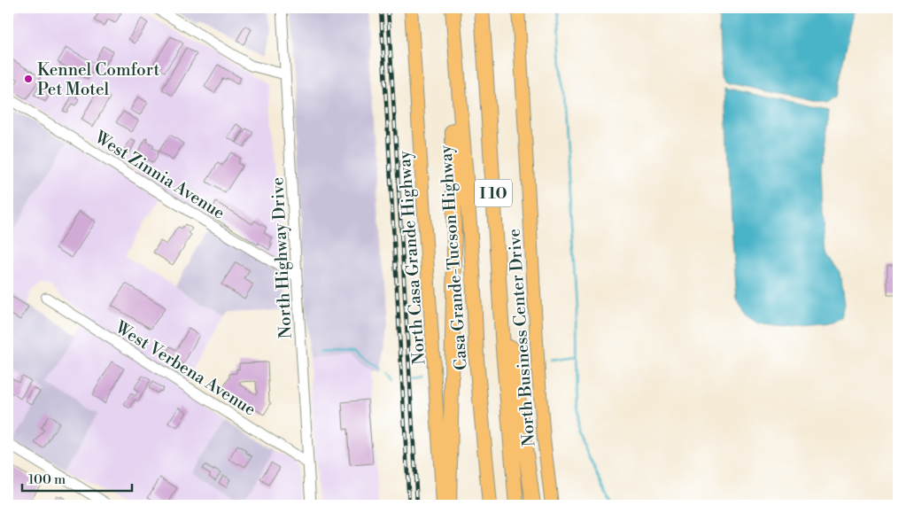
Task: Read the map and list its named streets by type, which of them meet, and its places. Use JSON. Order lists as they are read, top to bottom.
{
  "streets": {
    "highway": ["I 10", "Casa Grande-Tucson Highway"],
    "main road": ["North Casa Grande Highway", "North Business Center Drive"],
    "street": ["West Zinnia Avenue", "North Highway Drive", "West Verbena Avenue"]
  },
  "crossings": [
    ["West Zinnia Avenue", "North Highway Drive"],
    ["North Highway Drive", "West Verbena Avenue"]
  ],
  "places": ["Kennel Comfort Pet Motel"],
  "scale_bar": "100 m"
}
